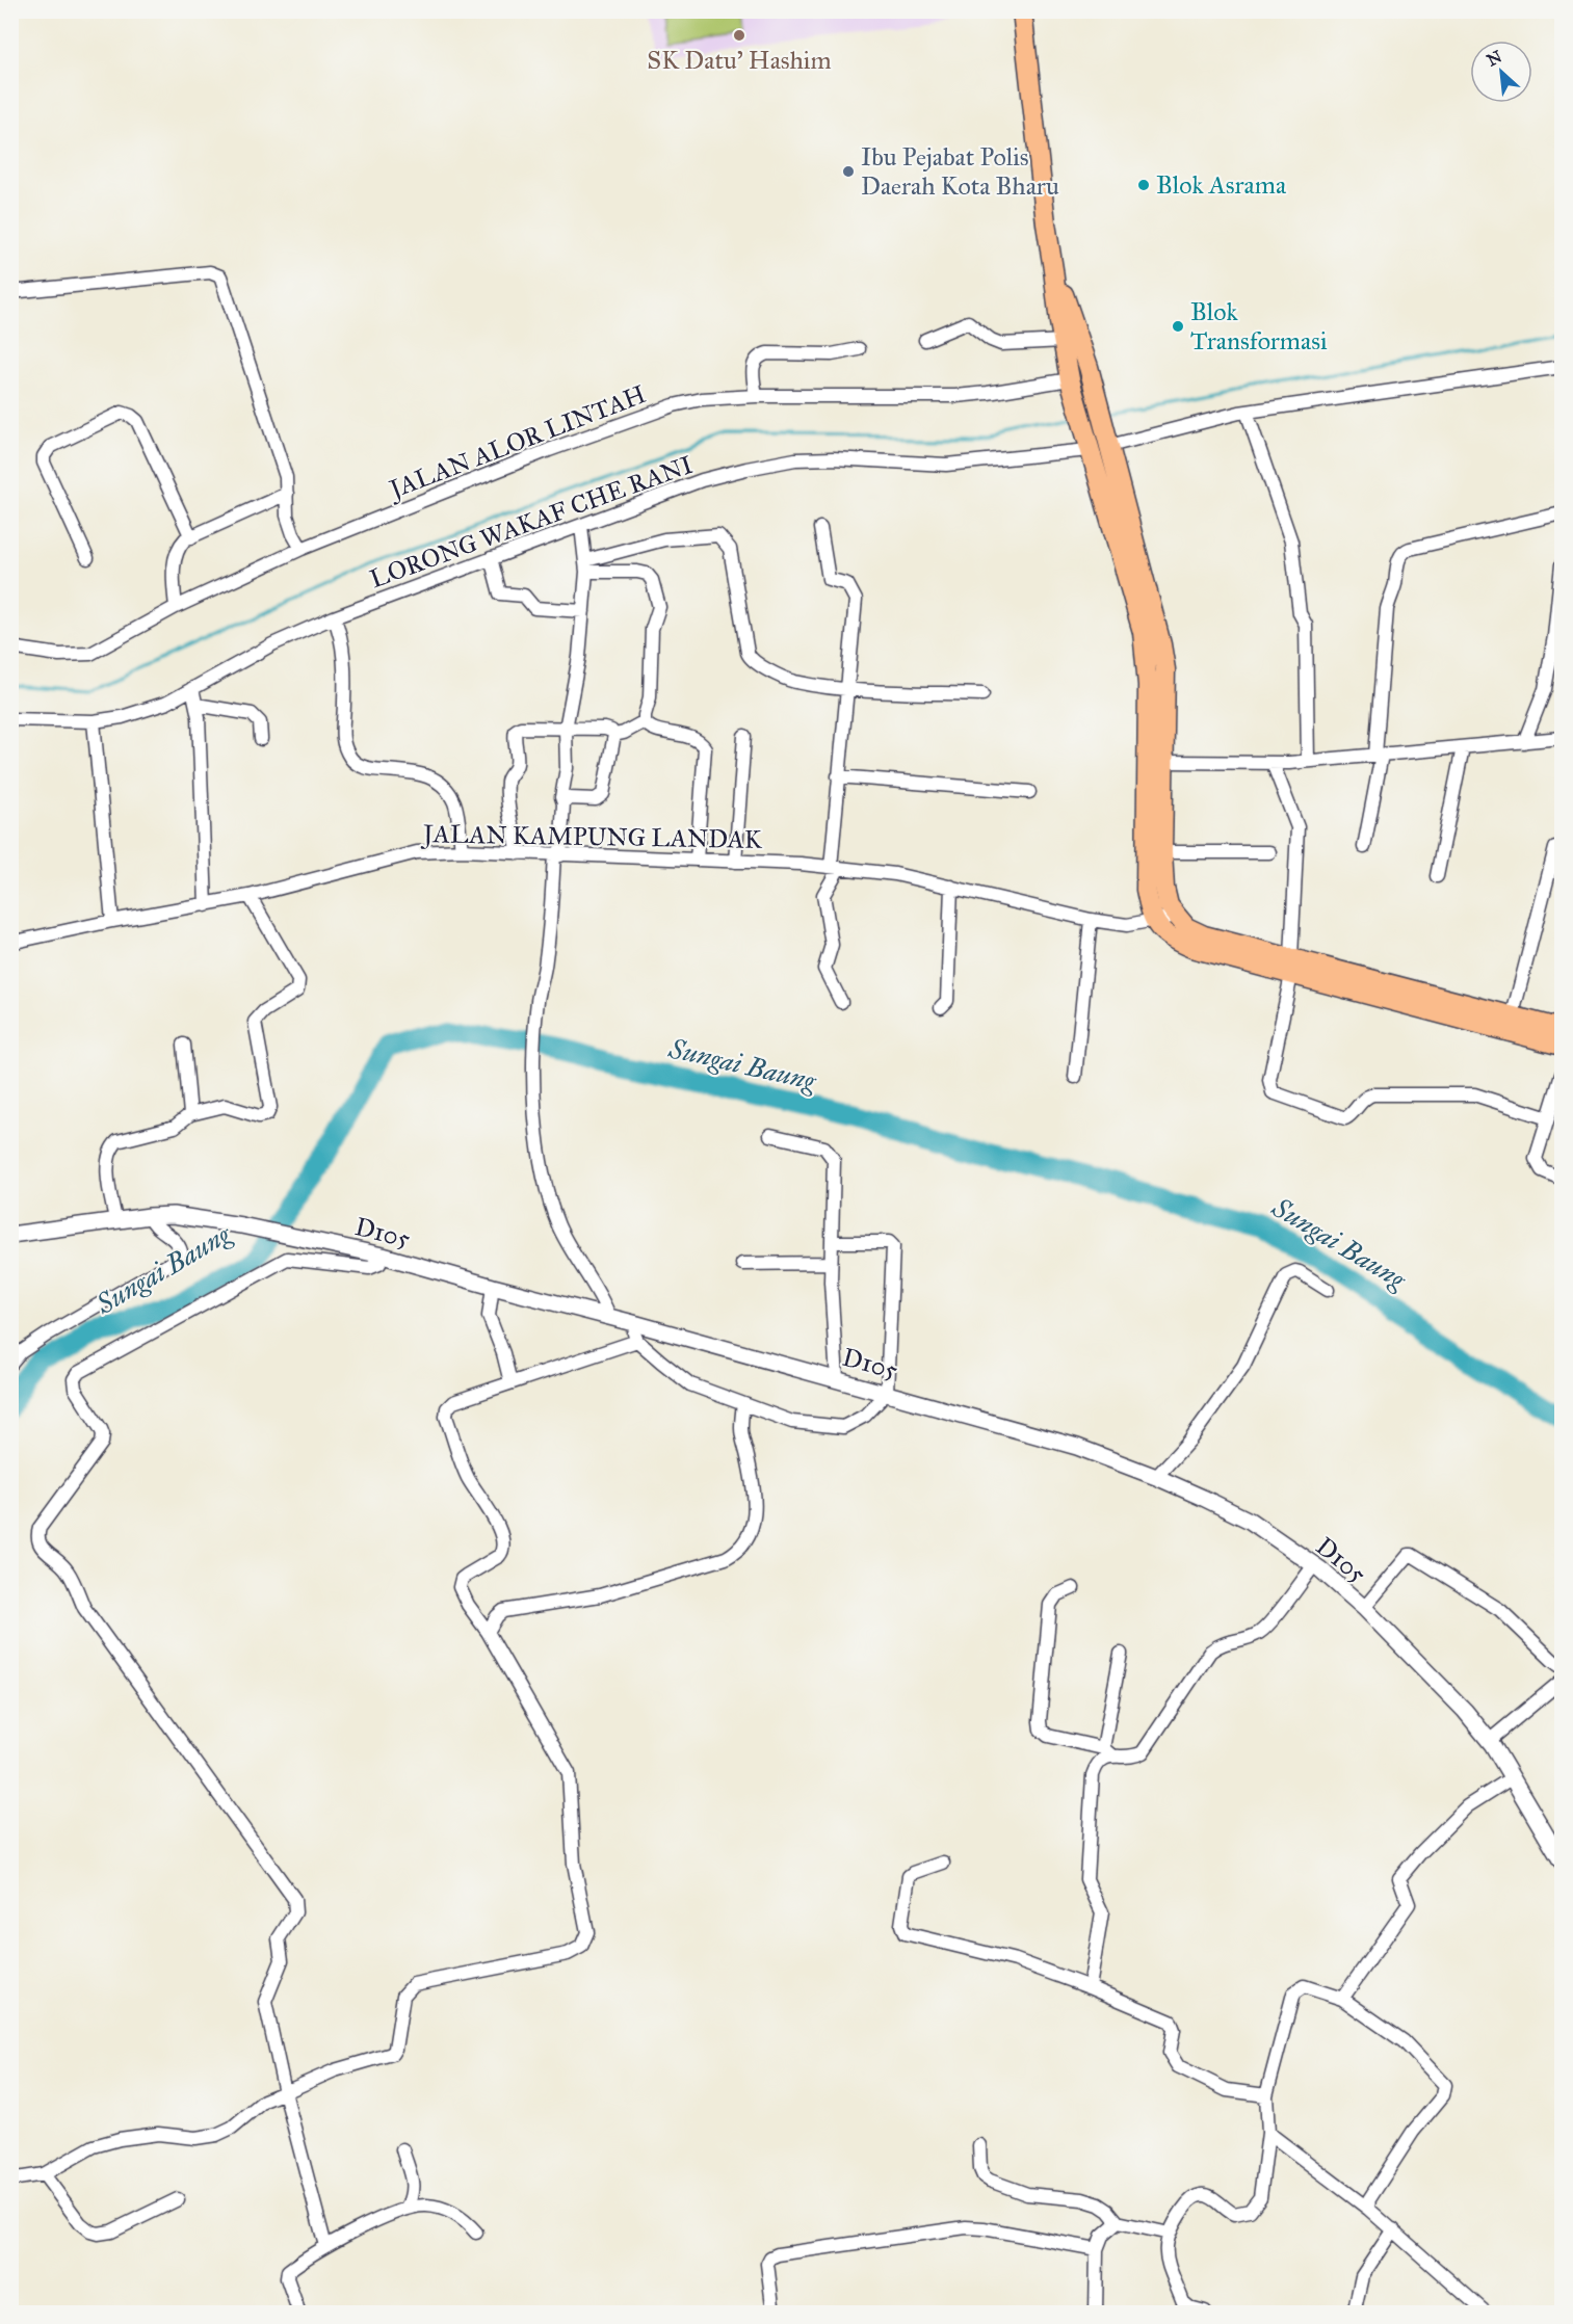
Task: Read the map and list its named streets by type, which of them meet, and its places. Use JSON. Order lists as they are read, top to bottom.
{
  "streets": {
    "street": [
      "JALAN ALOR LINTAH",
      "LORONG WAKAF CHE RANI",
      "JALAN KAMPUNG LANDAK",
      "D105"
    ]
  },
  "water": ["Sungai Baung"],
  "places": [
    "SK Datu' Hashim",
    "Ibu Pejabat Polis Daerah Kota Bharu",
    "Blok Asrama",
    "Blok Transformasi"
  ],
  "north": "top left"
}
